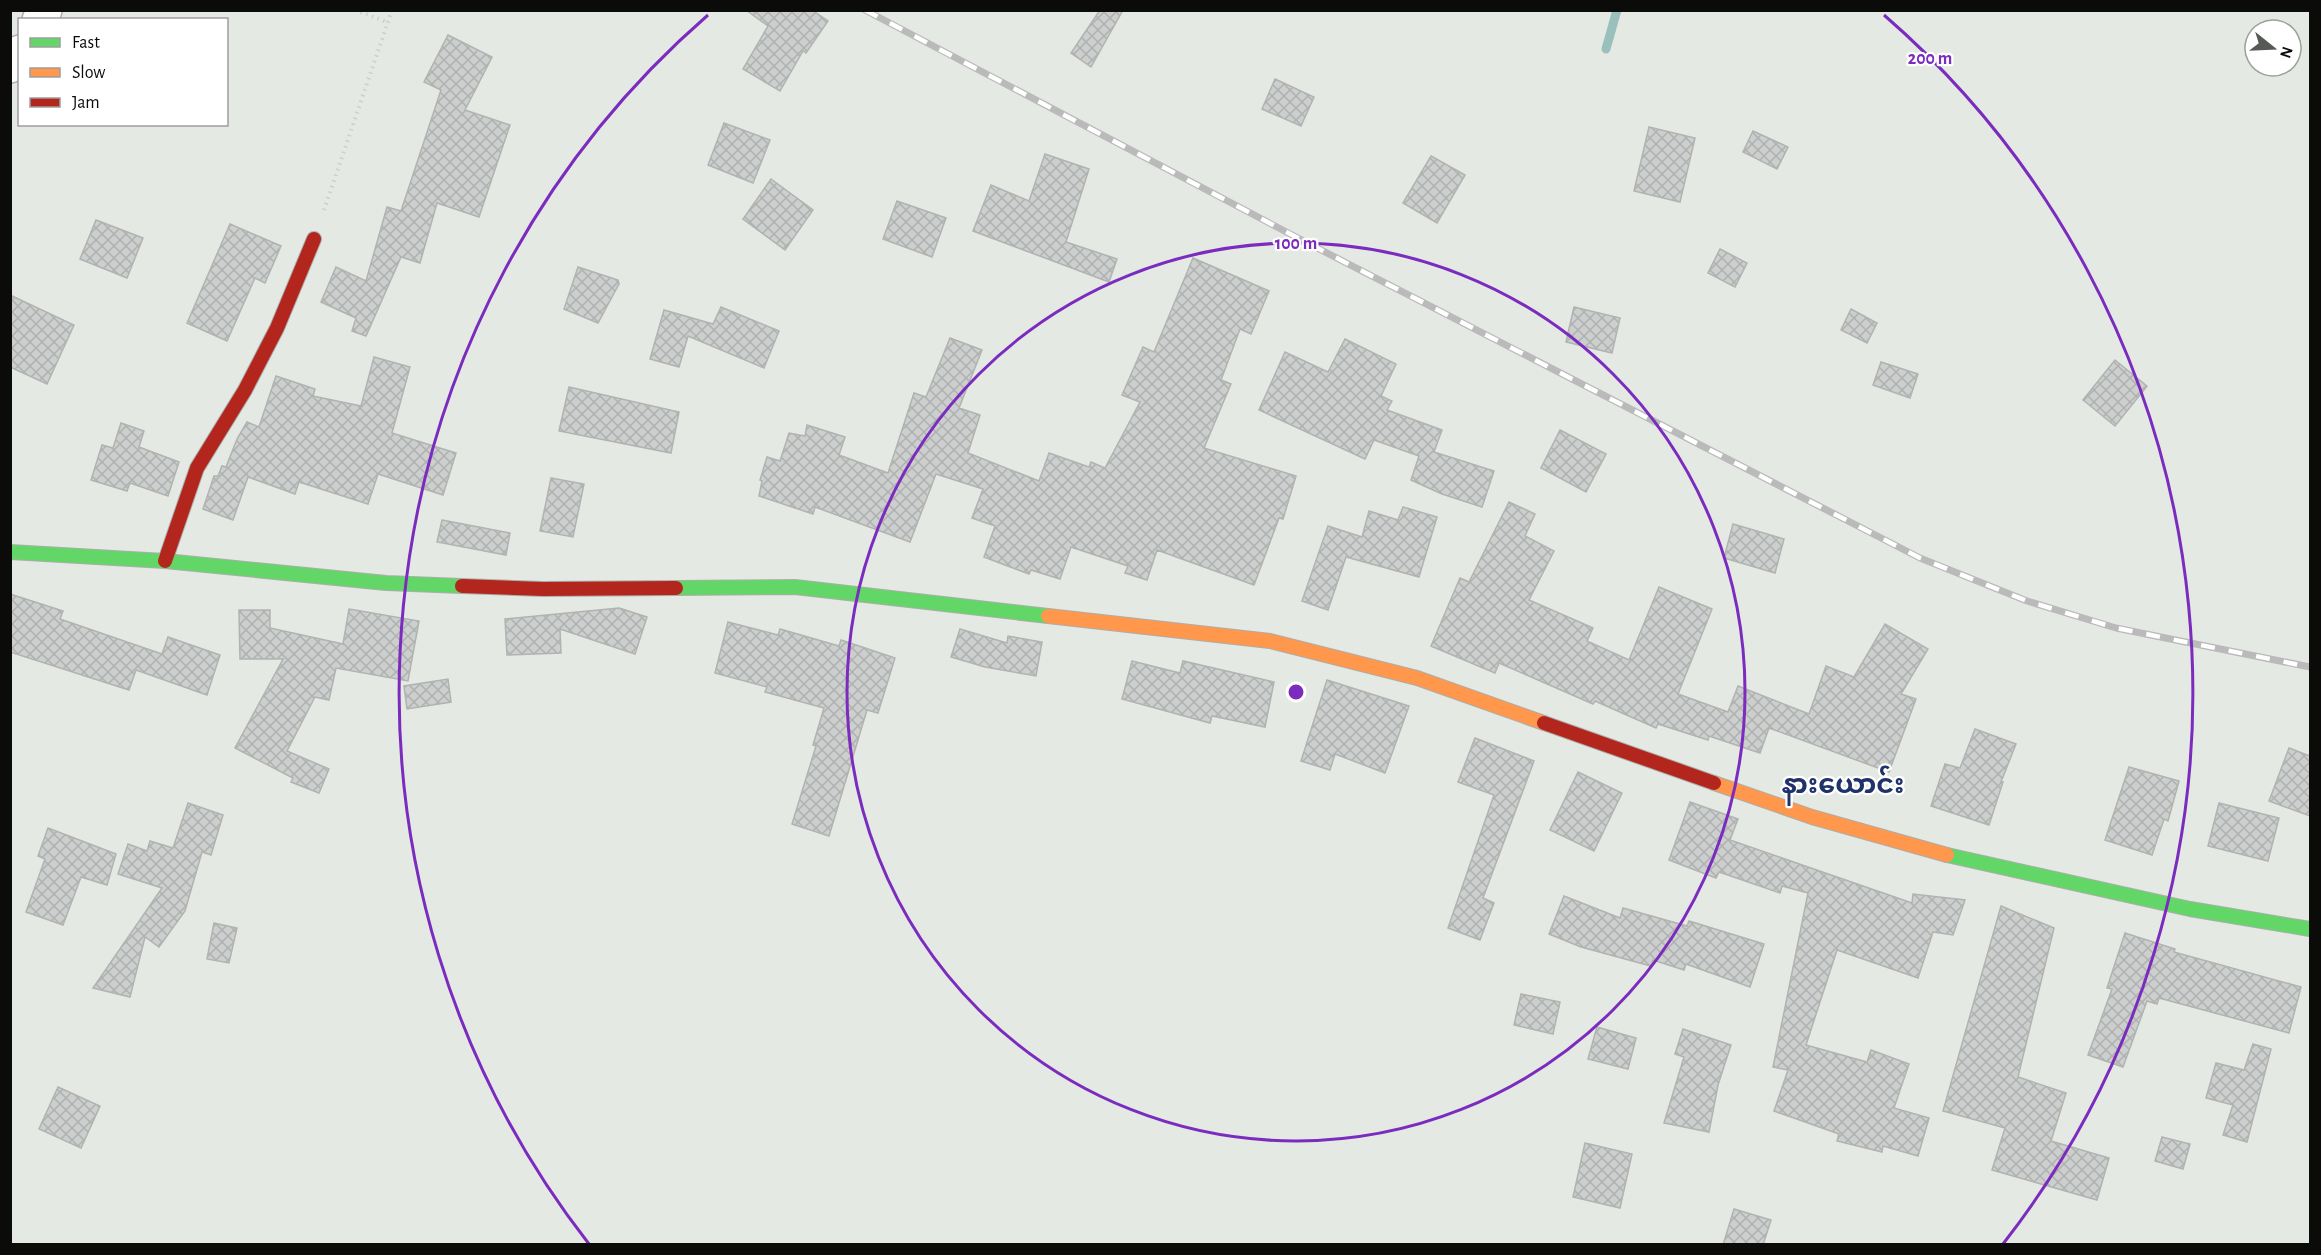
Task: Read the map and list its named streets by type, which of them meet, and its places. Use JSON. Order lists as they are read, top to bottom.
{
  "districts": ["နားယောင်း"],
  "legend": ["Fast", "Slow", "Jam"],
  "north": "right",
  "rings": ["200 m", "100 m"]
}
